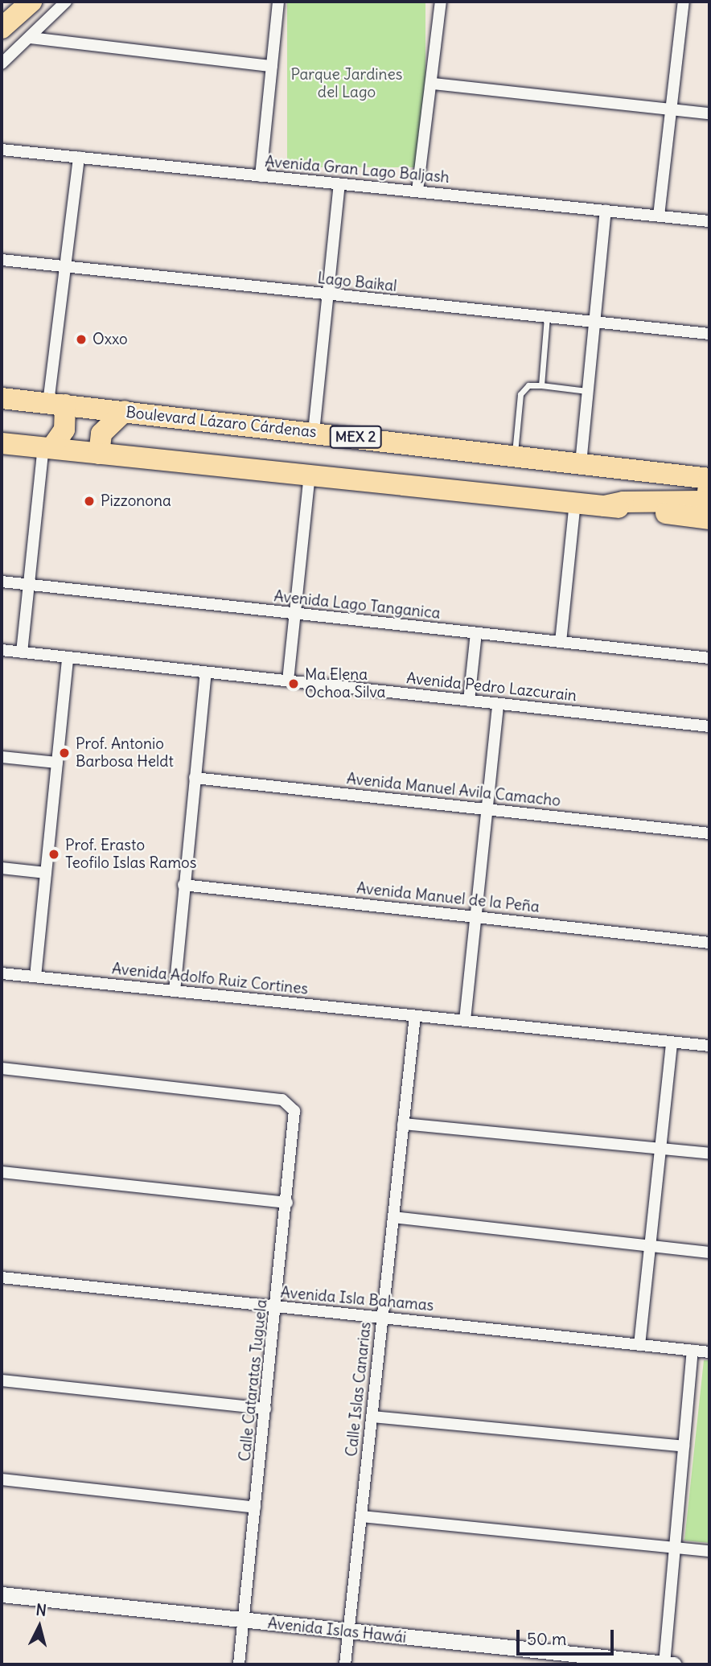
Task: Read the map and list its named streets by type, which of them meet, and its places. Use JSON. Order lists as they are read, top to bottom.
{
  "streets": {
    "highway": ["Boulevard Lázaro Cárdenas", "MEX 2"],
    "street": [
      "Avenida Gran Lago Baljash",
      "Lago Baikal",
      "Avenida Lago Tanganica",
      "Avenida Pedro Lazcurain",
      "Avenida Manuel Avila Camacho",
      "Avenida Manuel de la Peña",
      "Avenida Adolfo Ruiz Cortines",
      "Avenida Isla Bahamas",
      "Calle Cataratas Tuguela",
      "Calle Islas Canarias",
      "Avenida Islas Hawái"
    ]
  },
  "crossings": [
    ["Avenida Adolfo Ruiz Cortines", "Calle Islas Canarias"],
    ["Avenida Isla Bahamas", "Calle Cataratas Tuguela"],
    ["Avenida Isla Bahamas", "Calle Islas Canarias"],
    ["Calle Cataratas Tuguela", "Avenida Islas Hawái"],
    ["Calle Islas Canarias", "Avenida Islas Hawái"]
  ],
  "parks": ["Parque Jardines del Lago"],
  "places": [
    "Oxxo",
    "Pizzonona",
    "Ma Elena Ochoa Silva",
    "Prof. Antonio Barbosa Heldt",
    "Prof. Erasto Teofilo Islas Ramos"
  ],
  "scale_bar": "50 m",
  "north": "top"
}
